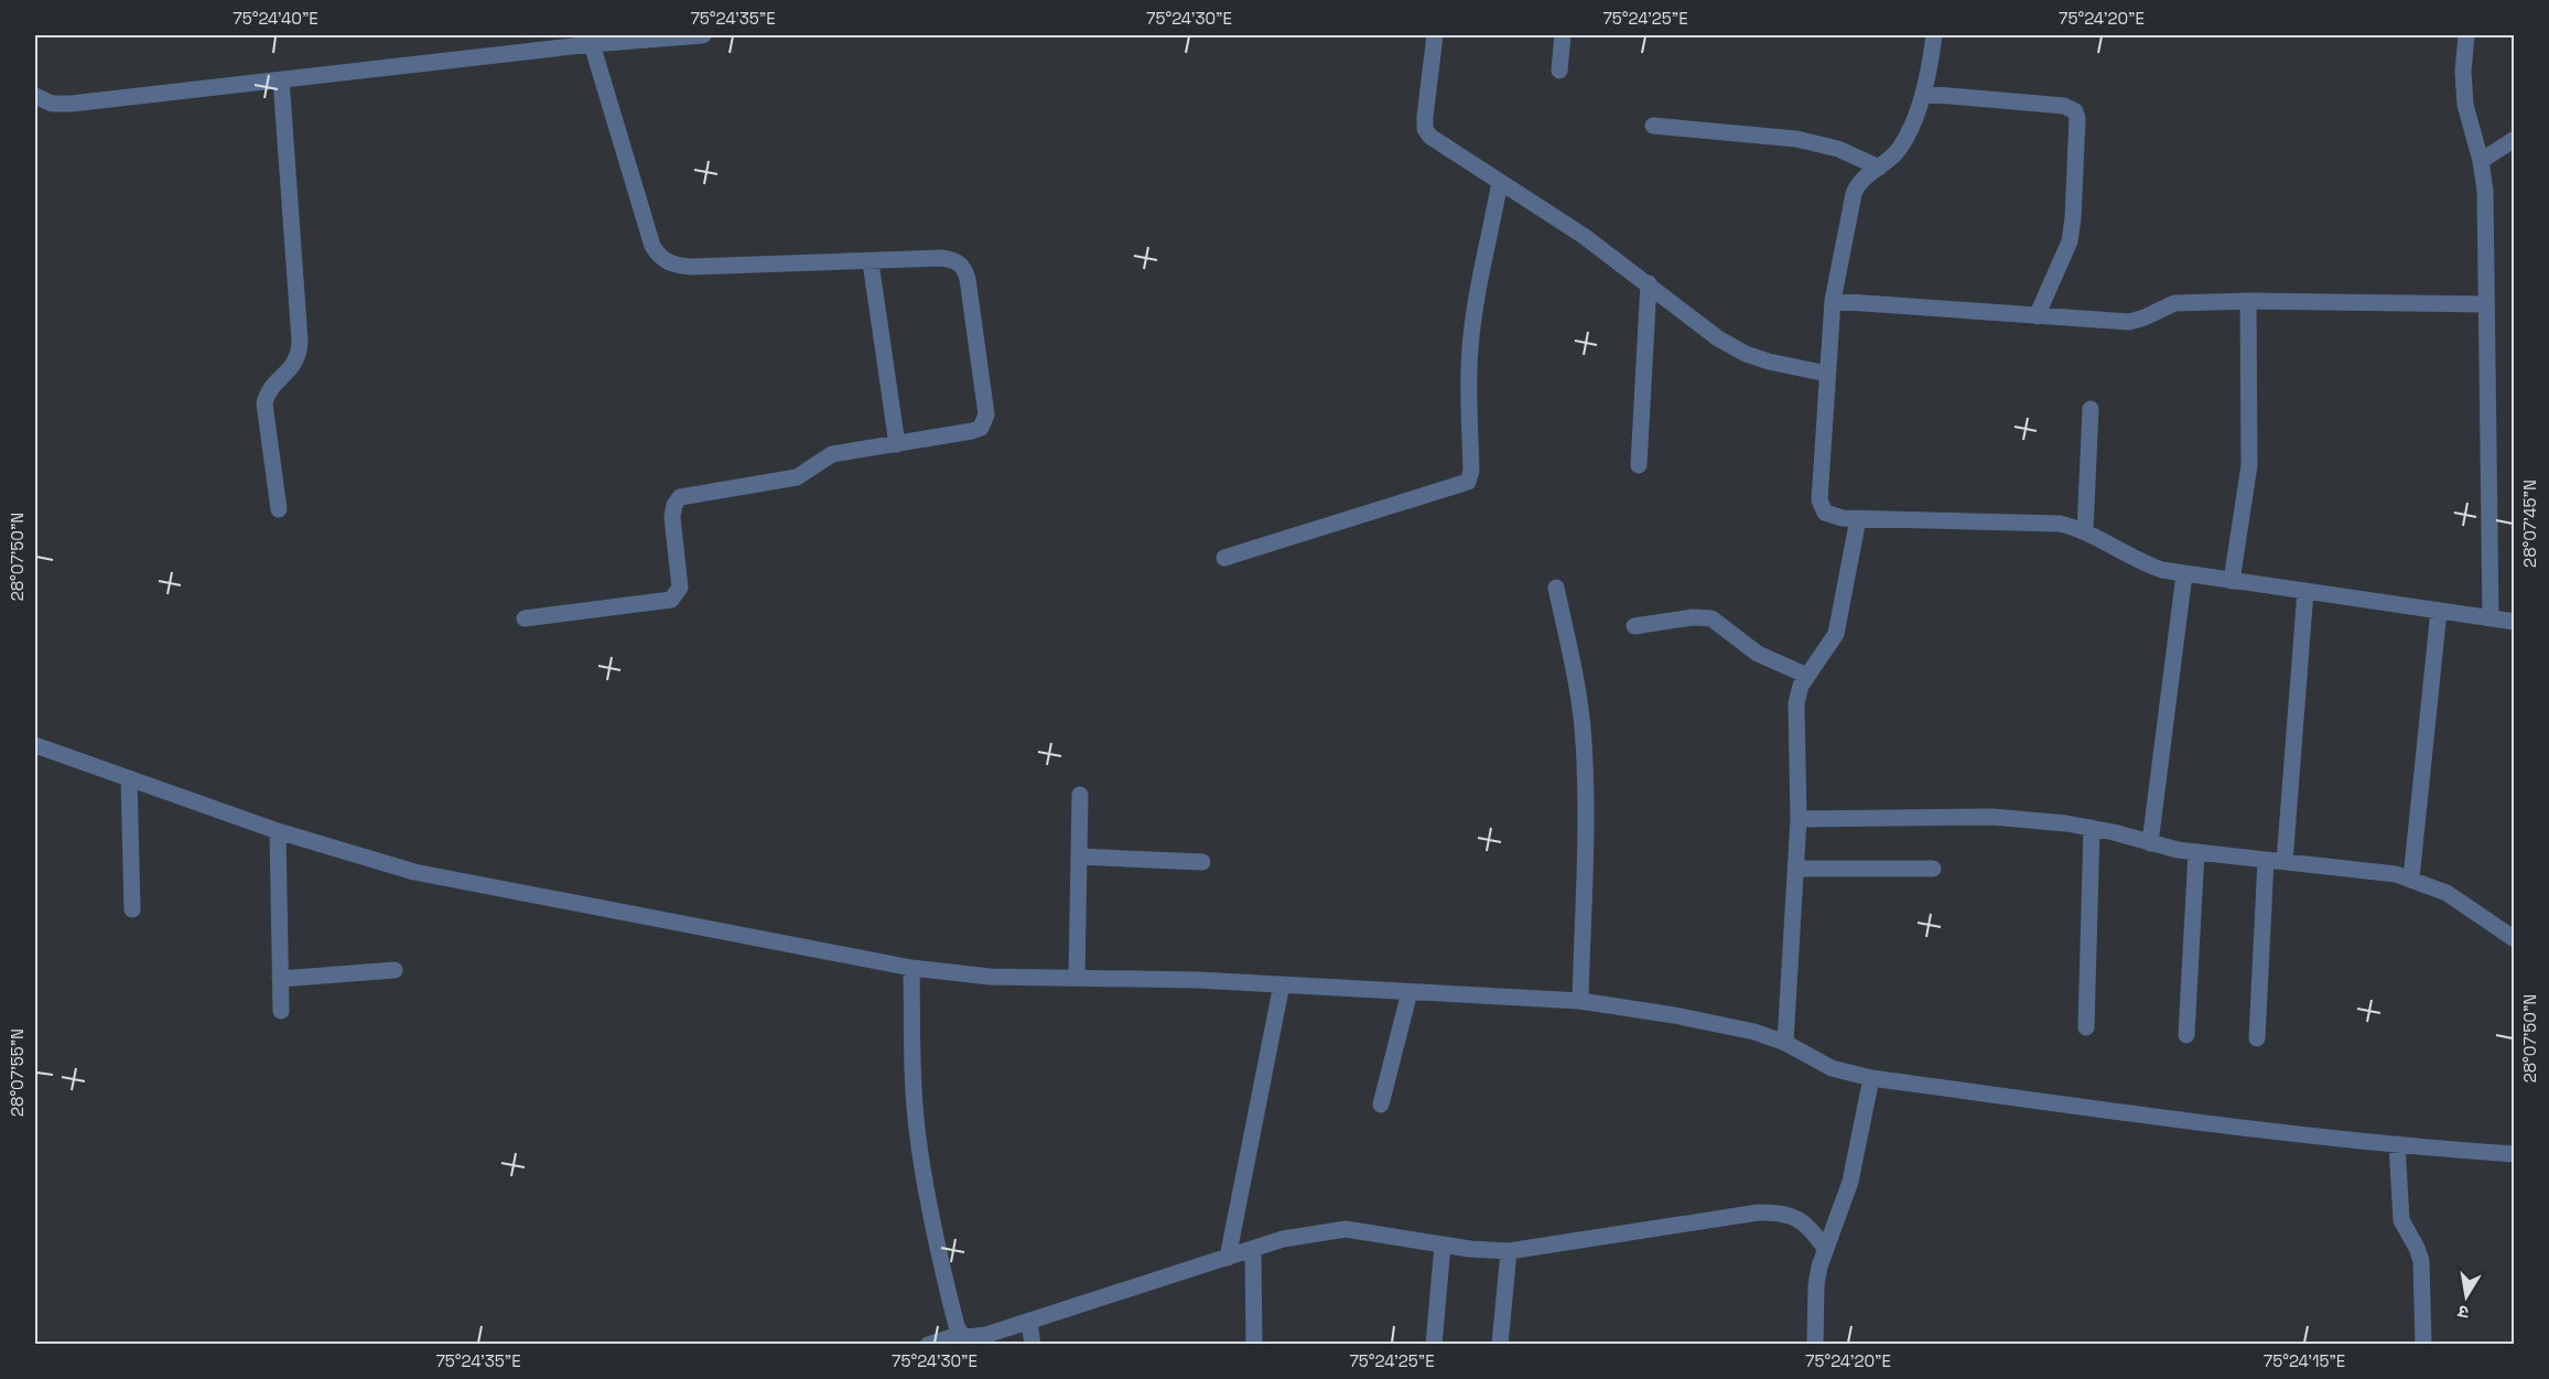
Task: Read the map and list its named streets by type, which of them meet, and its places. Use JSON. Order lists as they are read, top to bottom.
{
  "north": "bottom",
  "coordinates": [
    "75°24'40\"E",
    "75°24'35\"E",
    "75°24'30\"E",
    "75°24'25\"E",
    "75°24'20\"E",
    "28°07'45\"N",
    "28°07'50\"N",
    "28°07'55\"N",
    "75°24'15\"E"
  ]
}
